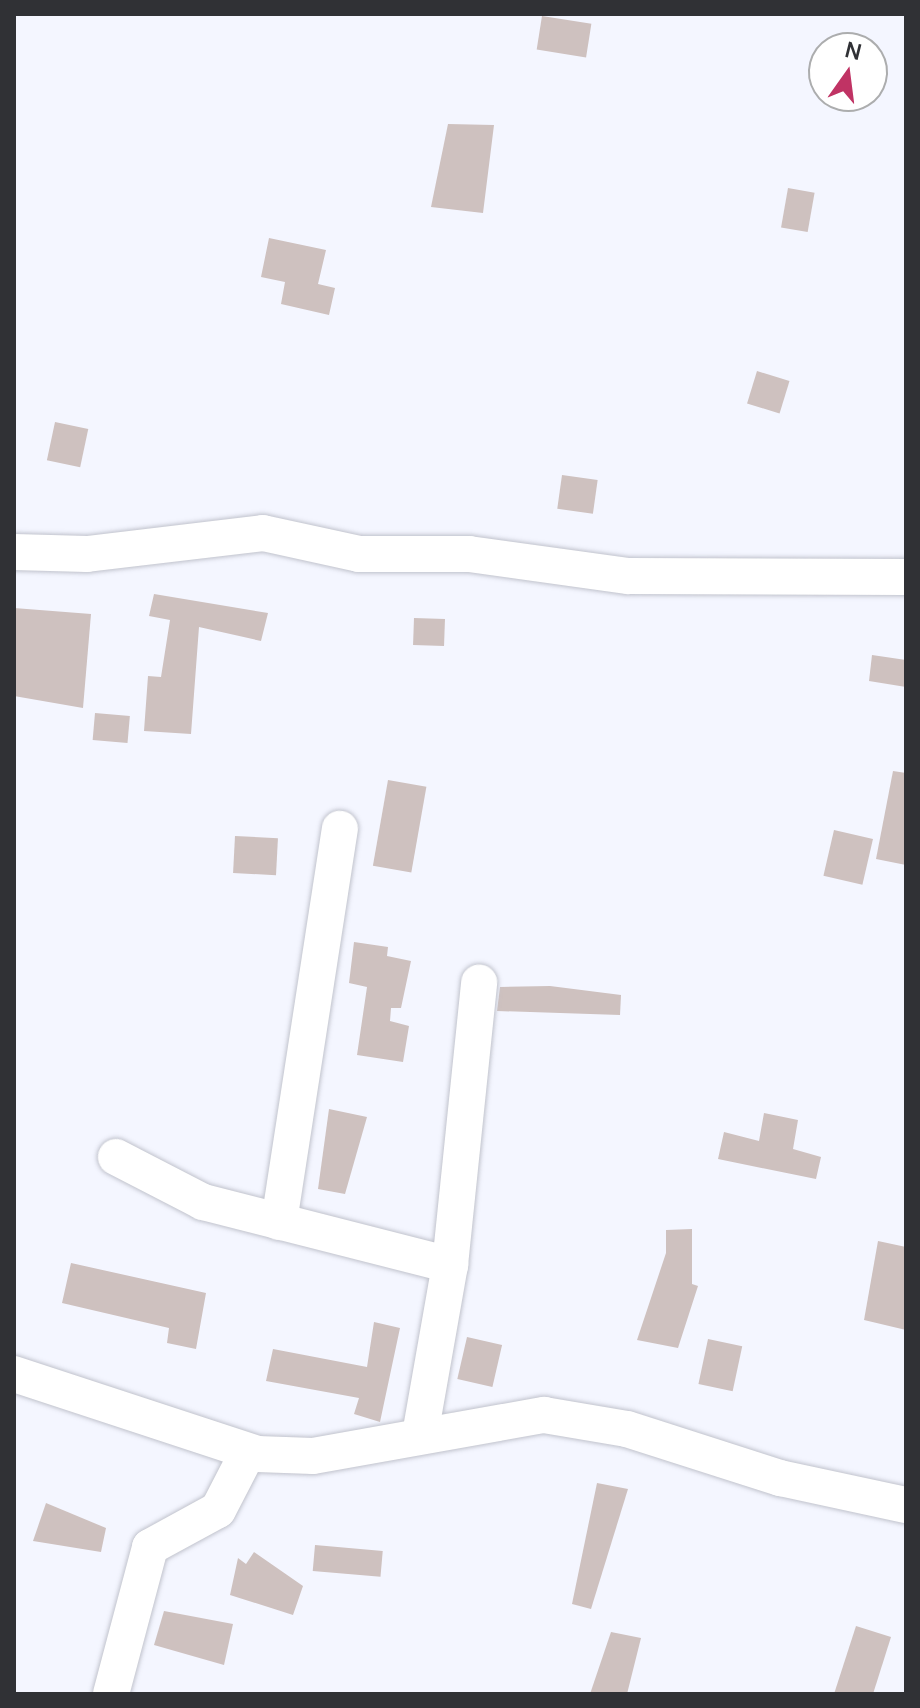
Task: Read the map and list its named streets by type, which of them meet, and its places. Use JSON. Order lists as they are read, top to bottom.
{
  "north": "top"
}
